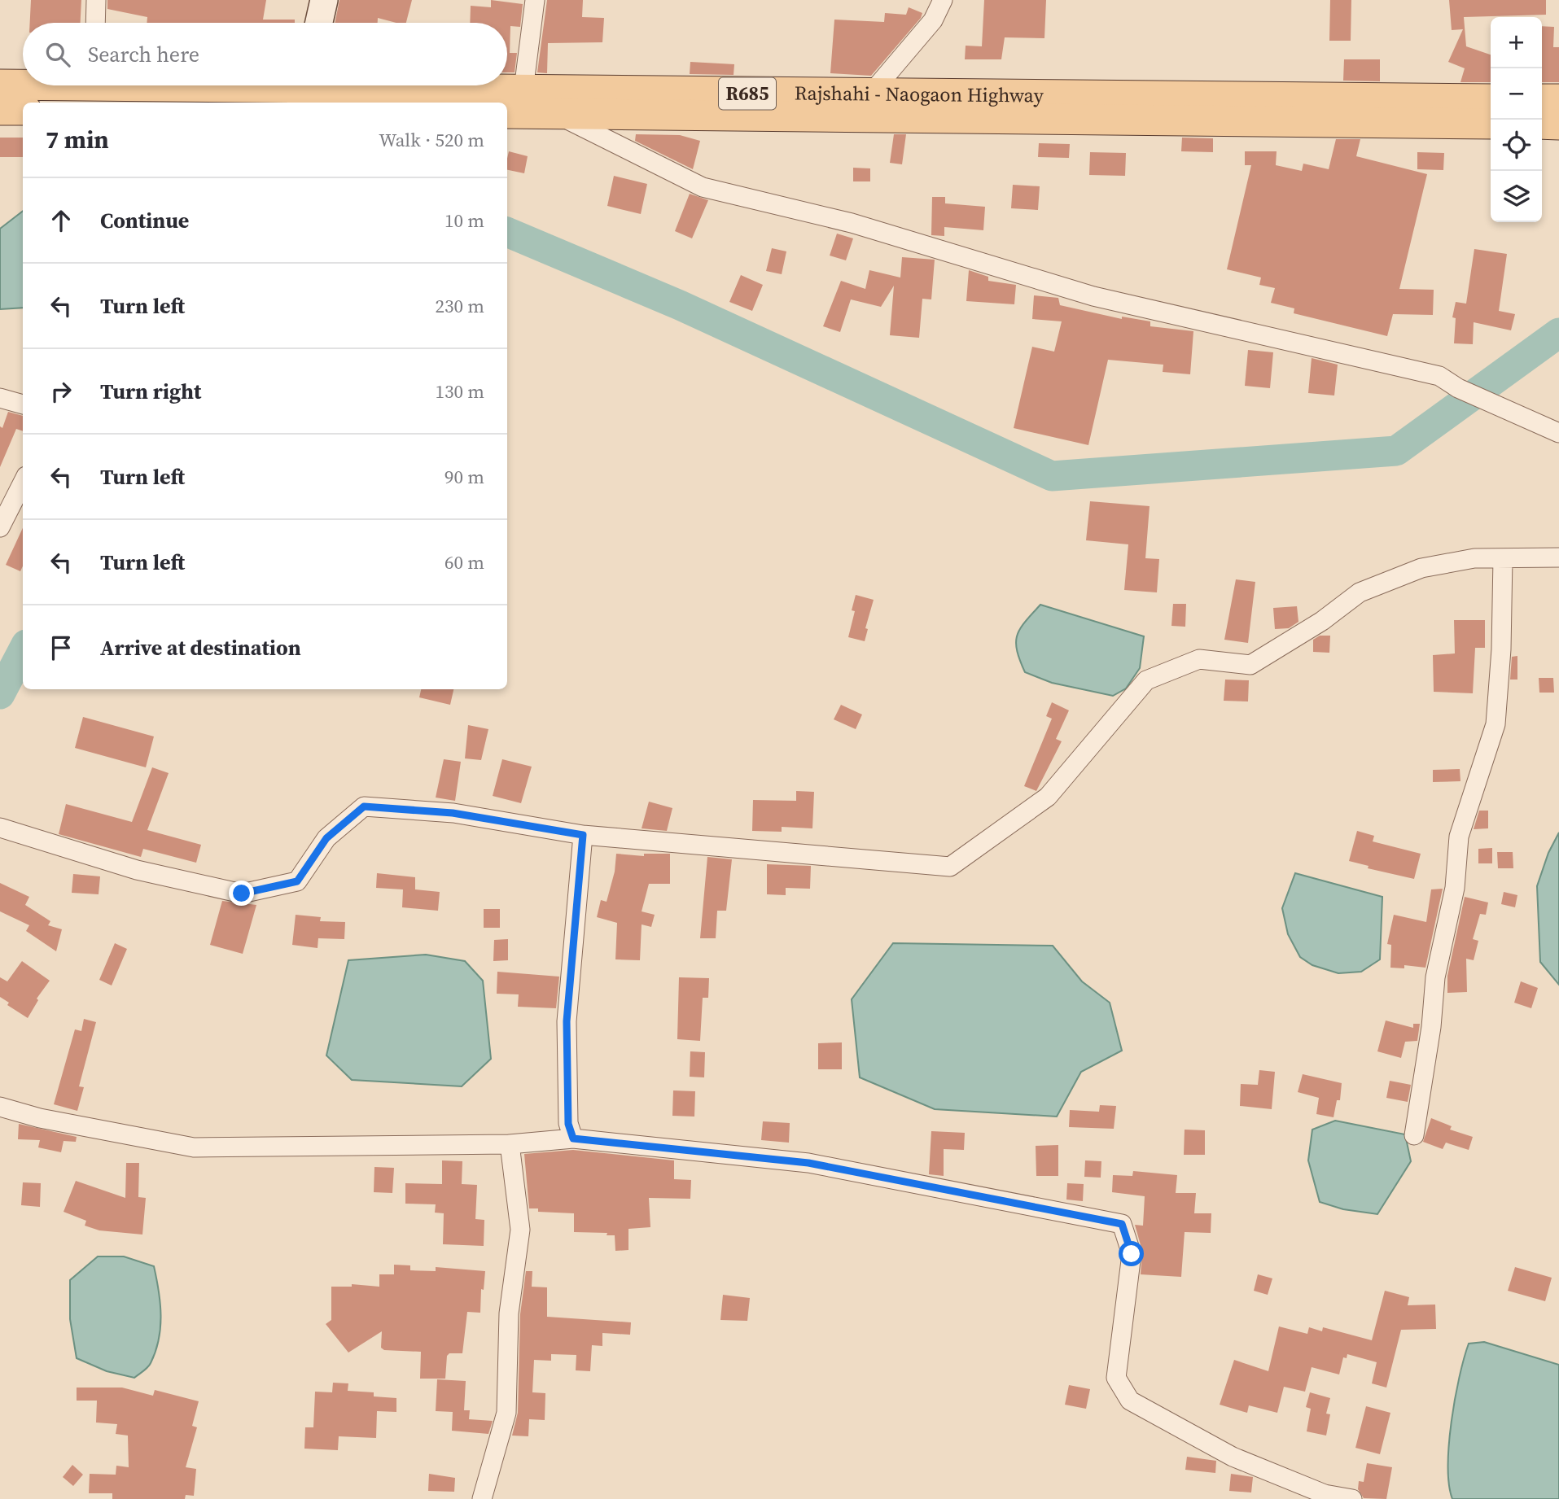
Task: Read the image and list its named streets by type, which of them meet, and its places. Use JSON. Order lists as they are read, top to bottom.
{
  "streets": {
    "main road": ["R685", "Rajshahi - Naogaon Highway"]
  },
  "page": {
    "map_buttons": ["+", "−"],
    "search": "Search here",
    "heading": ["7 min", "Walk · 520 m"],
    "list": [
      ["Continue", "10 m"],
      ["Turn left", "230 m"],
      ["Turn right", "130 m"],
      ["Turn left", "90 m"],
      ["Turn left", "60 m"],
      "Arrive at destination"
    ]
  }
}
